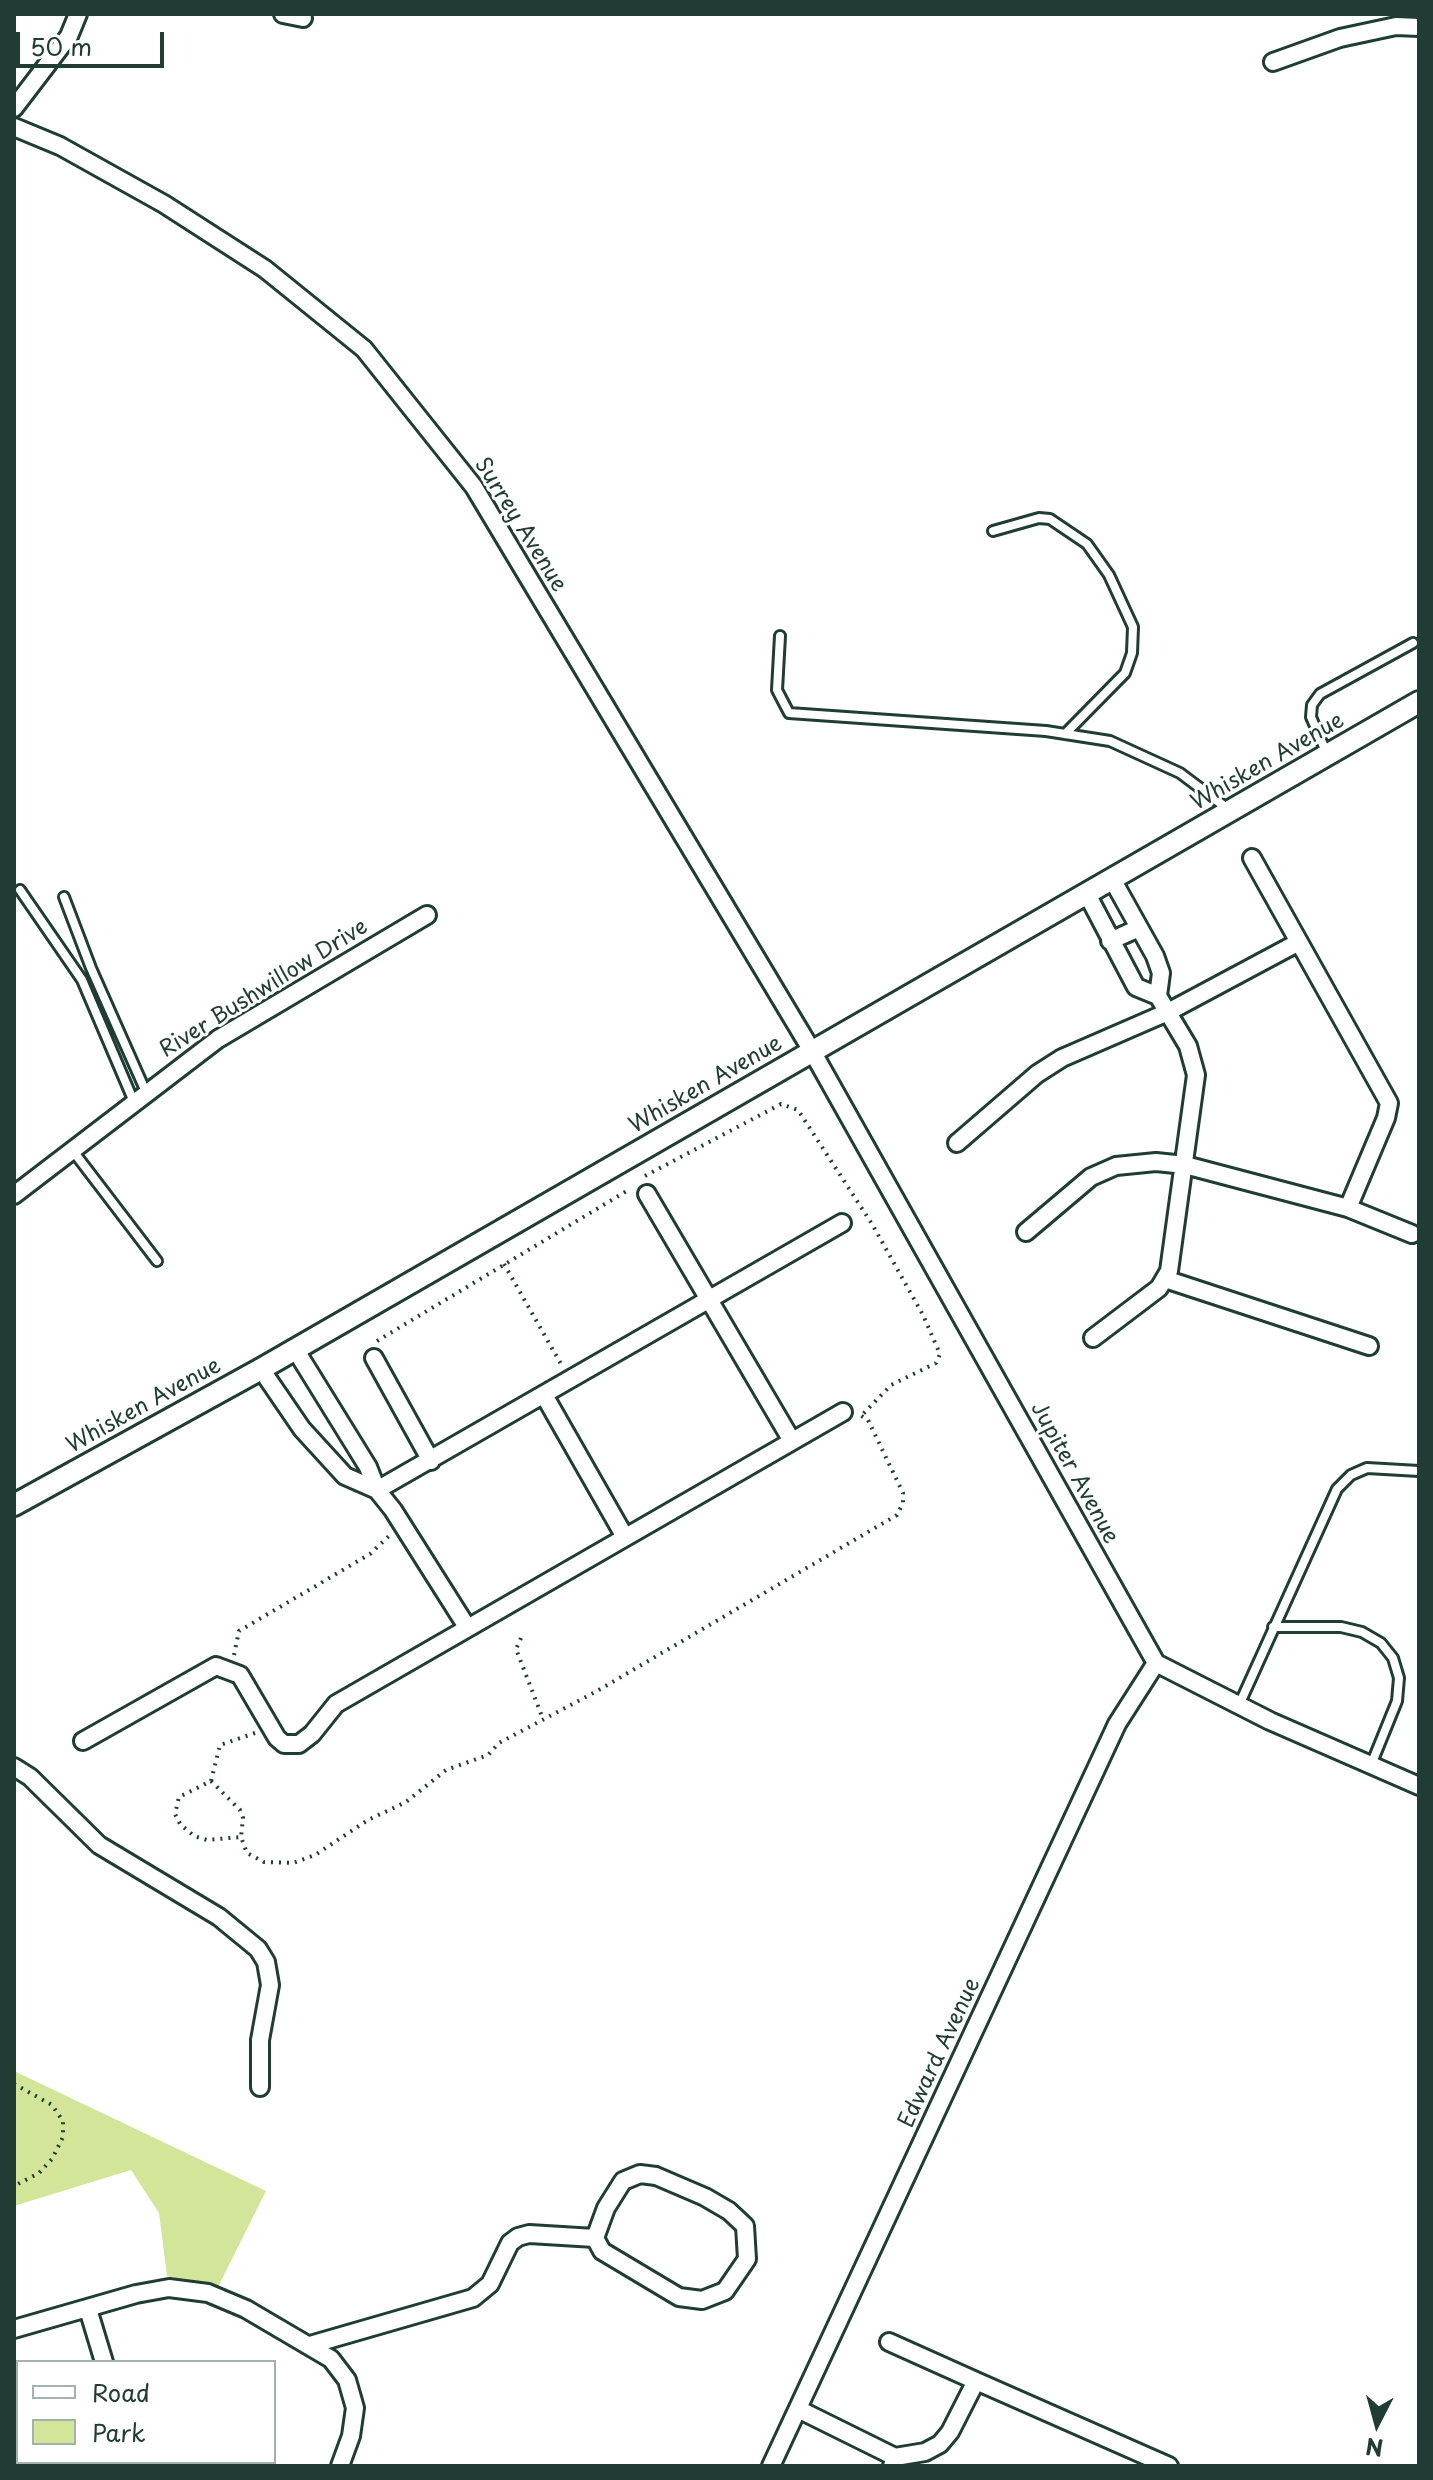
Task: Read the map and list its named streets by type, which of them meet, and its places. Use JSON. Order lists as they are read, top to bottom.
{
  "streets": {
    "street": [
      "Surrey Avenue",
      "Whisken Avenue",
      "River Bushwillow Drive",
      "Jupiter Avenue",
      "Edward Avenue"
    ]
  },
  "crossings": [
    ["Surrey Avenue", "Whisken Avenue"],
    ["Surrey Avenue", "Jupiter Avenue"],
    ["Whisken Avenue", "Jupiter Avenue"],
    ["Jupiter Avenue", "Edward Avenue"]
  ],
  "legend": ["Road", "Park"],
  "scale_bar": "50 m",
  "north": "bottom"
}
